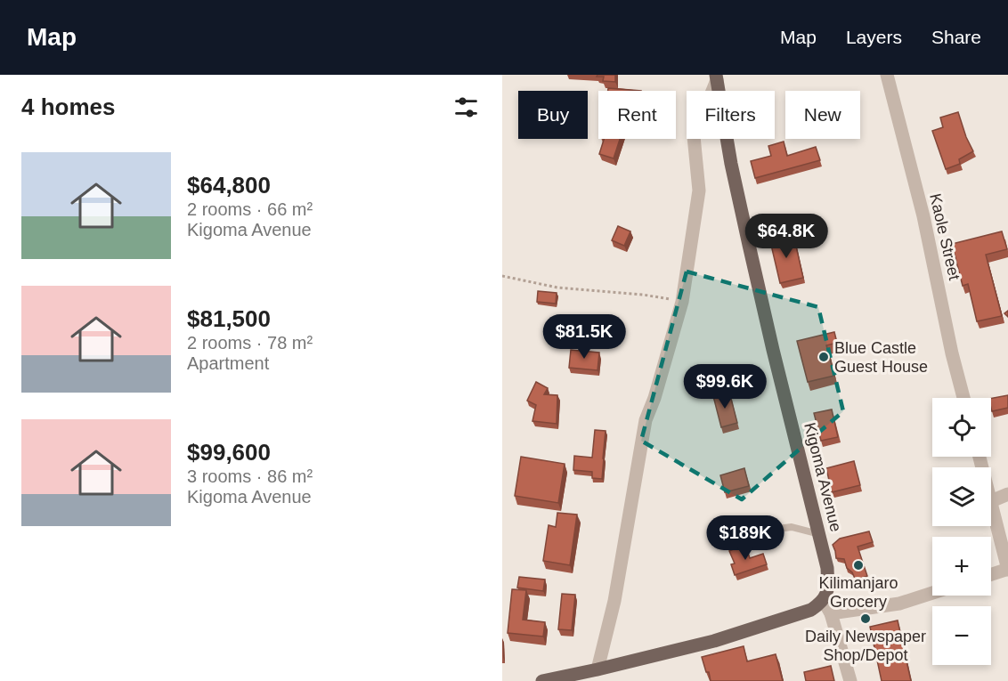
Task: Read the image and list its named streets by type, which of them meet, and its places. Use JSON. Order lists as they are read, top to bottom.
{
  "streets": {
    "main road": ["Kigoma Avenue"],
    "street": ["Kaole Street"]
  },
  "places": ["Blue Castle Guest House", "Kilimanjaro Grocery", "Daily Newspaper Shop/Depot"],
  "page": {
    "header": "Map",
    "nav": ["Map", "Layers", "Share"],
    "heading": "4 homes",
    "chip": [
      "Buy",
      "Rent",
      "Filters",
      "New"
    ],
    "list": [
      {
        "name": "$64,800",
        "note": "2 rooms · 66 m² · Kigoma Avenue"
      },
      {
        "name": "$81,500",
        "note": "2 rooms · 78 m² · Apartment"
      },
      {
        "name": "$99,600",
        "note": "3 rooms · 86 m² · Kigoma Avenue"
      }
    ],
    "price": [
      "$64.8K",
      "$81.5K",
      "$99.6K",
      "$189K"
    ],
    "map_buttons": ["+", "−"]
  }
}
